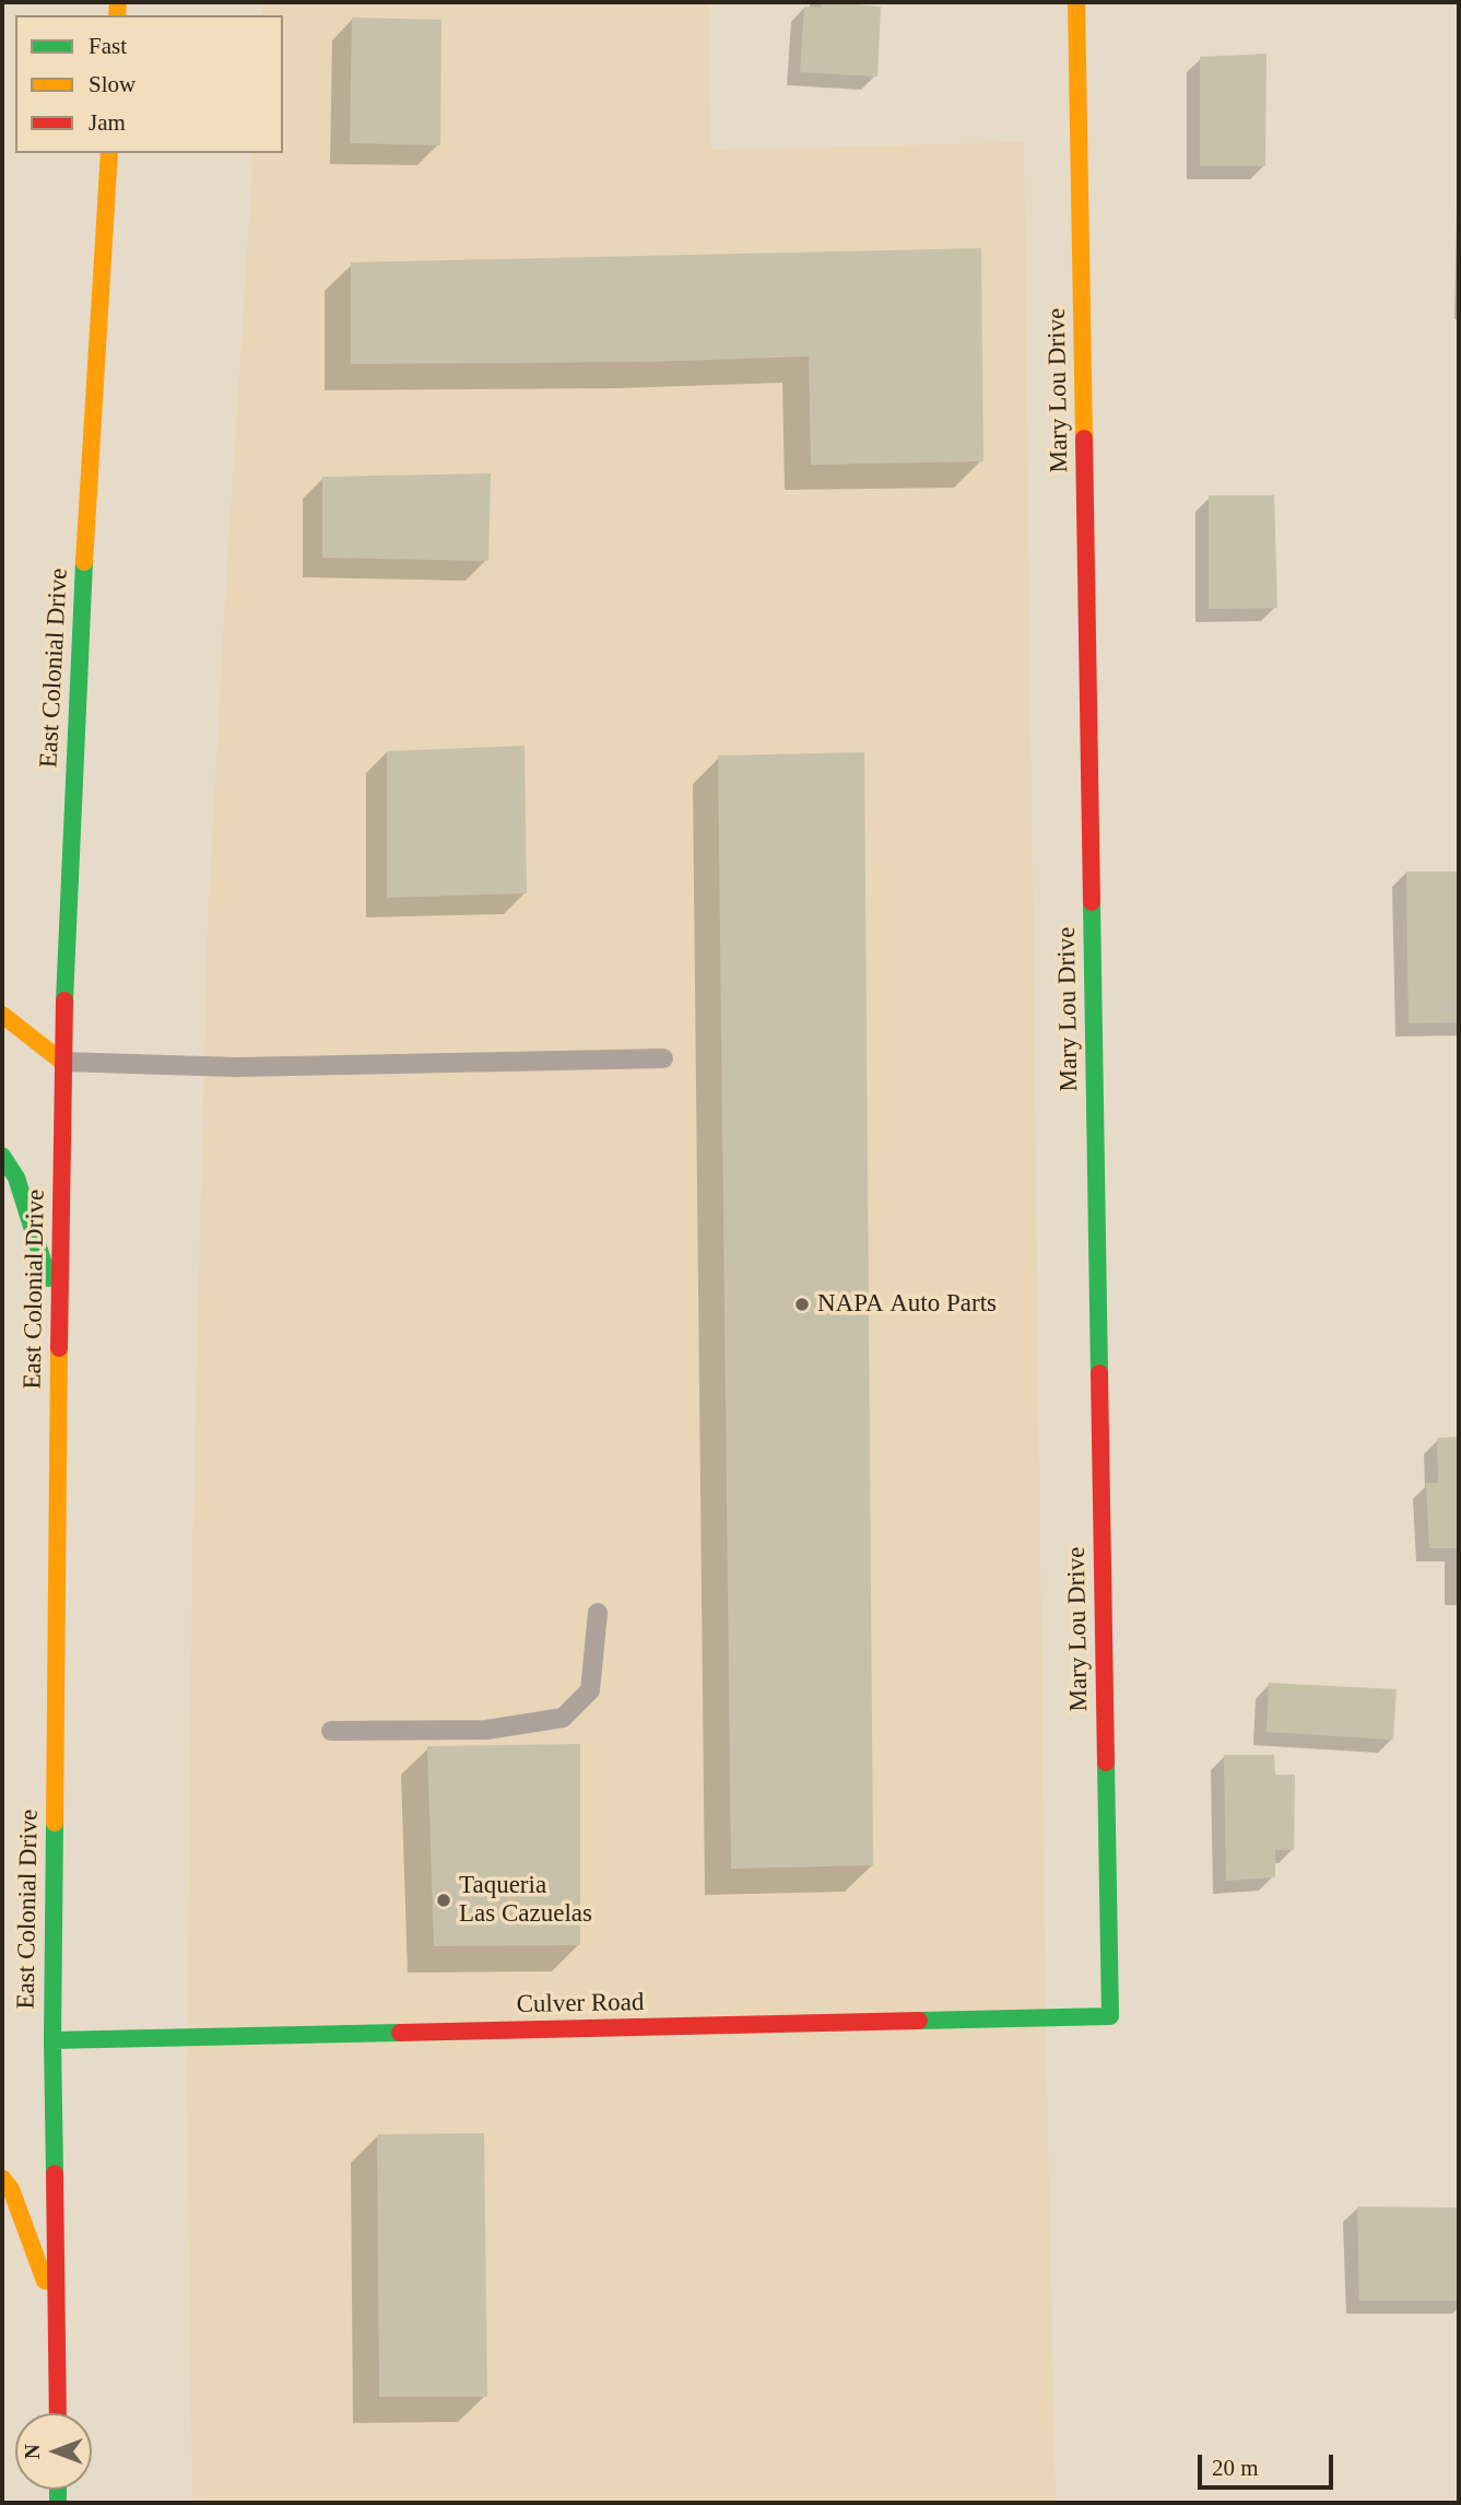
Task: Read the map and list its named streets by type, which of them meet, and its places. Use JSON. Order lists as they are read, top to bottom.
{
  "streets": {
    "main road": ["Mary Lou Drive", "East Colonial Drive", "Culver Road"]
  },
  "crossings": [
    ["Mary Lou Drive", "Culver Road"],
    ["East Colonial Drive", "Culver Road"]
  ],
  "places": ["NAPA Auto Parts", "Taqueria Las Cazuelas"],
  "legend": ["Fast", "Slow", "Jam"],
  "scale_bar": "20 m",
  "north": "left"
}
